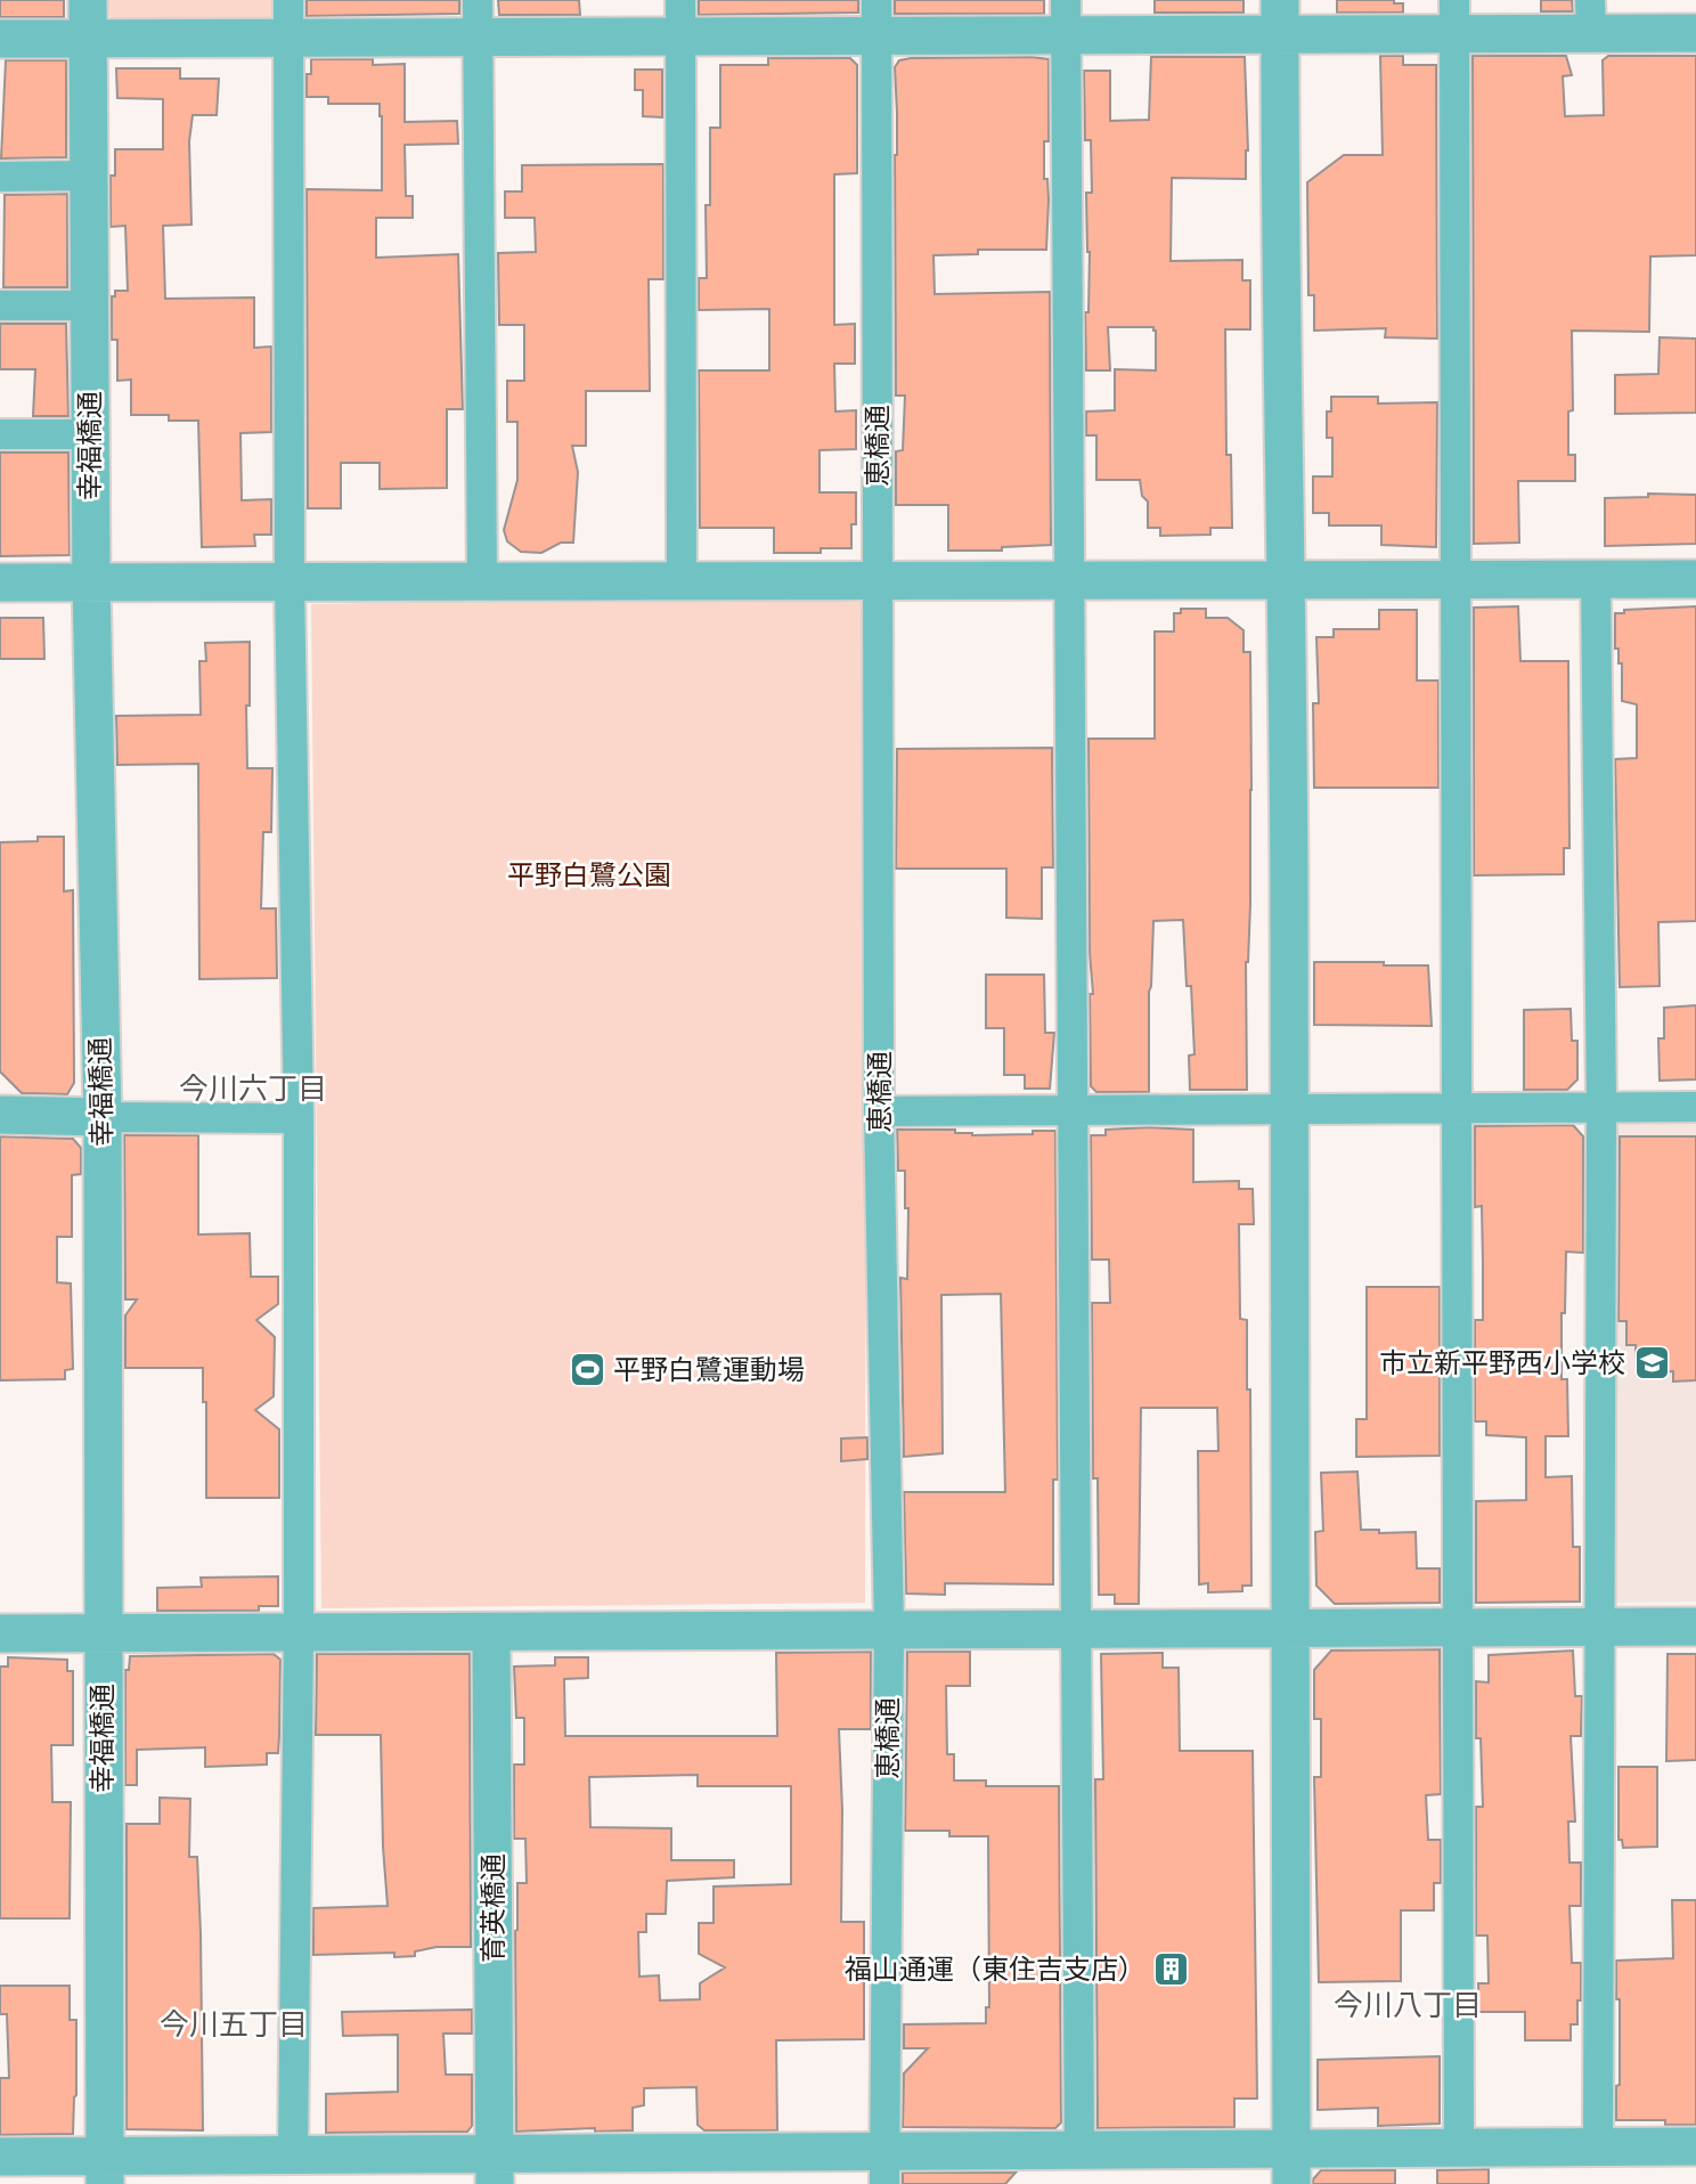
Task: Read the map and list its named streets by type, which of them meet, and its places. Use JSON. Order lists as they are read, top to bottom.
{
  "streets": {
    "street": ["幸福橋通", "恵橋通", "育英橋通"]
  },
  "districts": ["今川六丁目", "今川八丁目", "今川五丁目"],
  "parks": ["平野白鷺公園"],
  "places": {
    "school or university": ["市立新平野西小学校"],
    "sports": ["平野白鷺運動場"],
    "building": ["福山通運（東住吉支店）"]
  }
}
